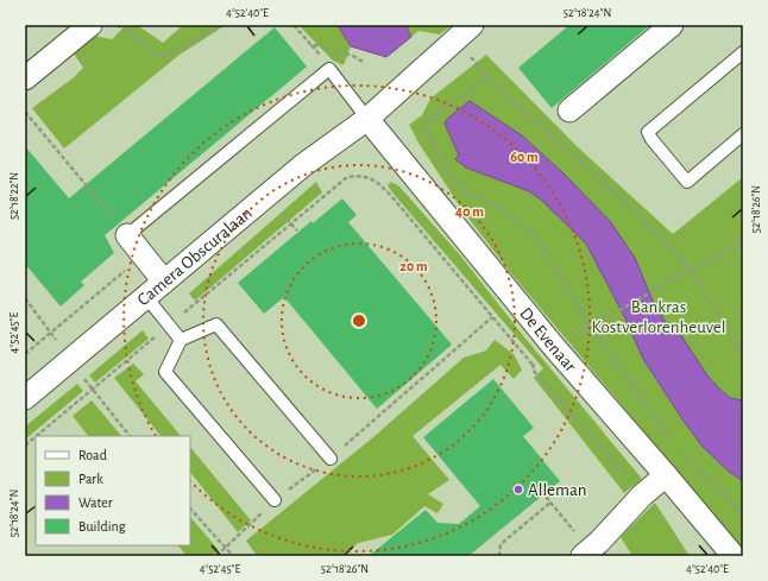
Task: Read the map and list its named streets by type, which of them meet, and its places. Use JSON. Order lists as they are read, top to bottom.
{
  "streets": {
    "street": ["Camera Obscuralaan", "De Evenaar"]
  },
  "crossings": [
    ["Camera Obscuralaan", "De Evenaar"]
  ],
  "parks": ["Bankras Kostverlorenheuvel"],
  "places": ["Alleman"],
  "legend": [
    "Road",
    "Park",
    "Water",
    "Building"
  ],
  "coordinates": [
    "4°52'40\"E",
    "52°18'24\"N",
    "52°18'22\"N",
    "52°18'26\"N",
    "4°52'45\"E"
  ],
  "rings": ["60 m", "40 m", "20 m"]
}
